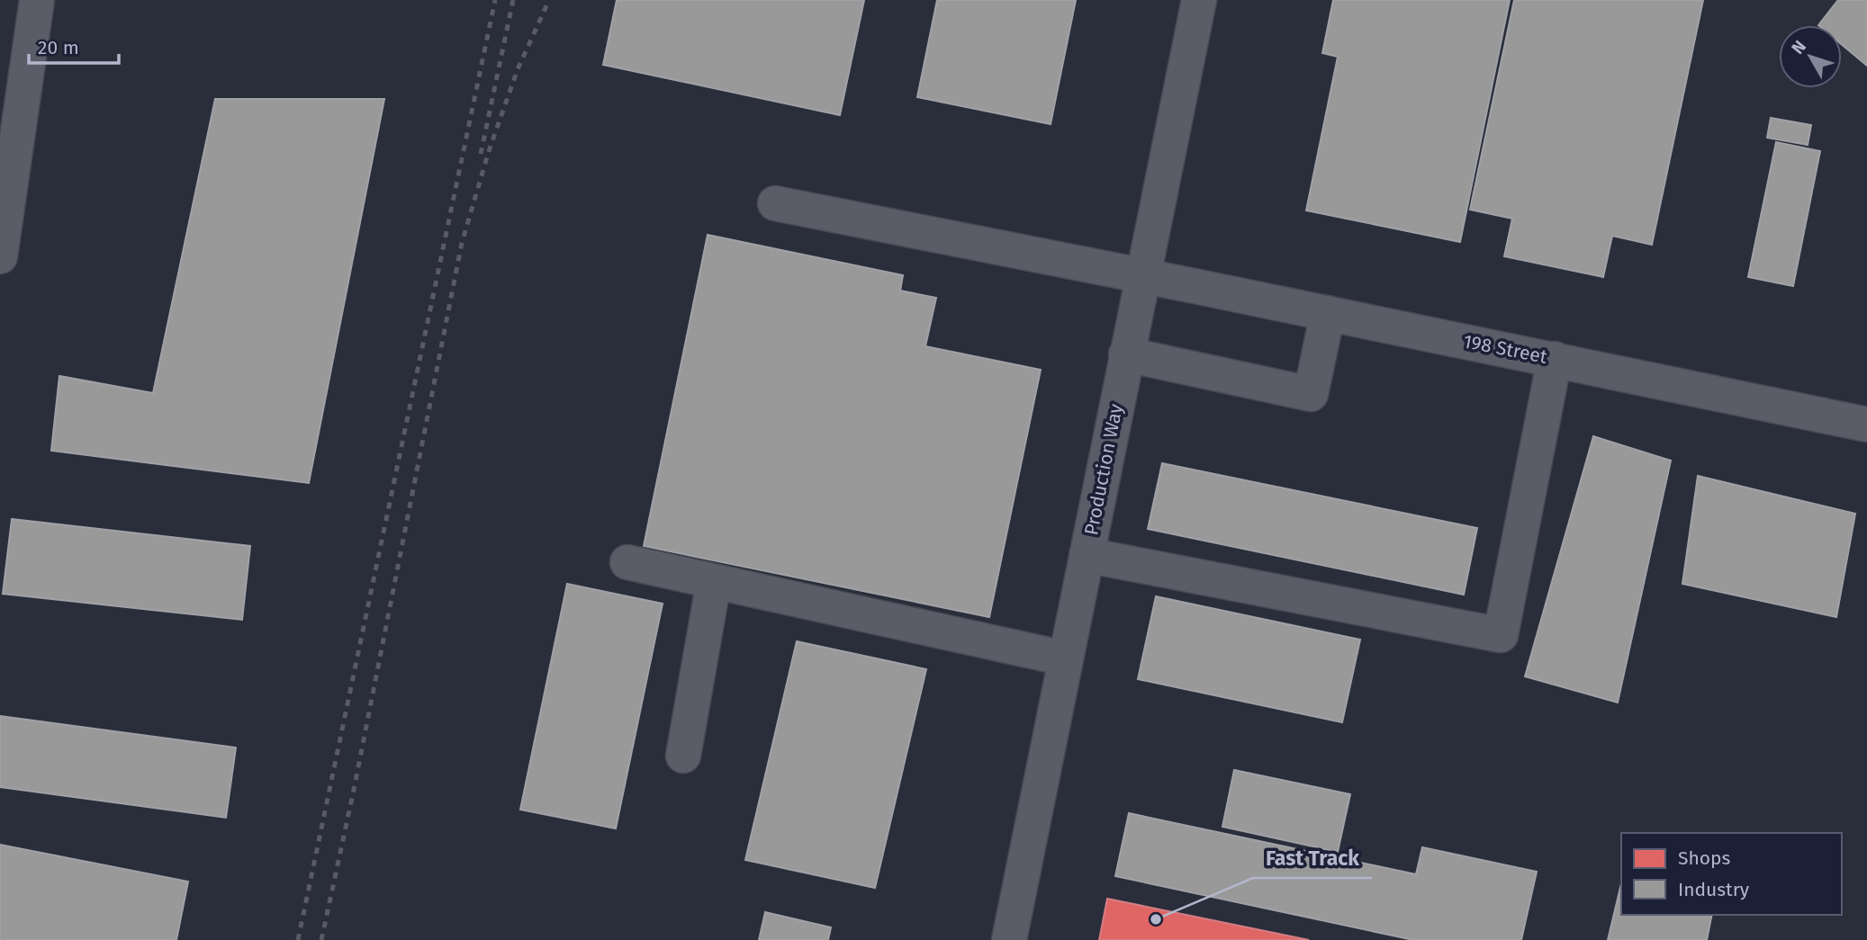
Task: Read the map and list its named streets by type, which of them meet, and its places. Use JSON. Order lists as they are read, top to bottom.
{
  "streets": {
    "street": ["198 Street", "Production Way"]
  },
  "crossings": [
    ["198 Street", "Production Way"]
  ],
  "places": ["Fast Track"],
  "legend": ["Shops", "Industry"],
  "scale_bar": "20 m",
  "north": "top left"
}
